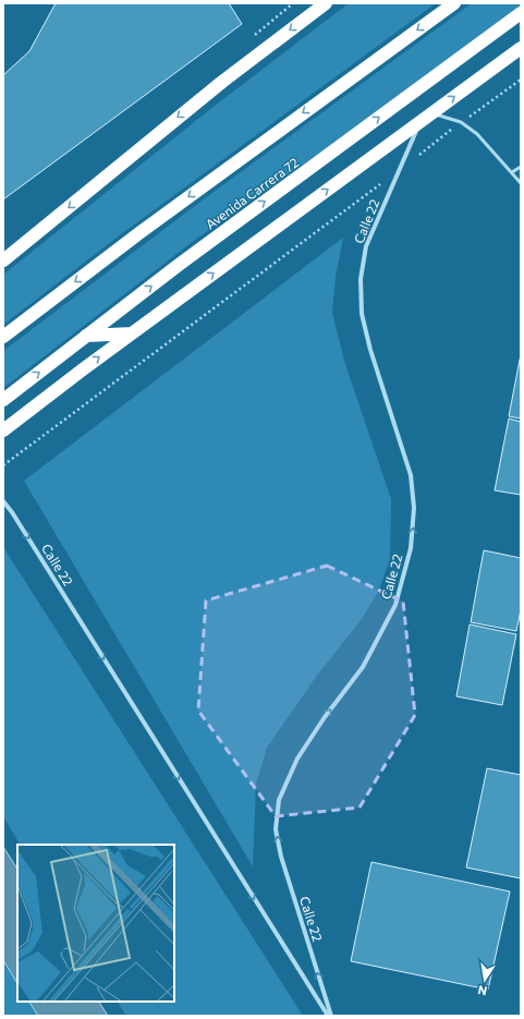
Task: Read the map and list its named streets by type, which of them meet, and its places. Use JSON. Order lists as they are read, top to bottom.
{
  "streets": {
    "highway": ["Avenida Carrera 72"],
    "street": ["Calle 22"]
  },
  "north": "bottom"
}
